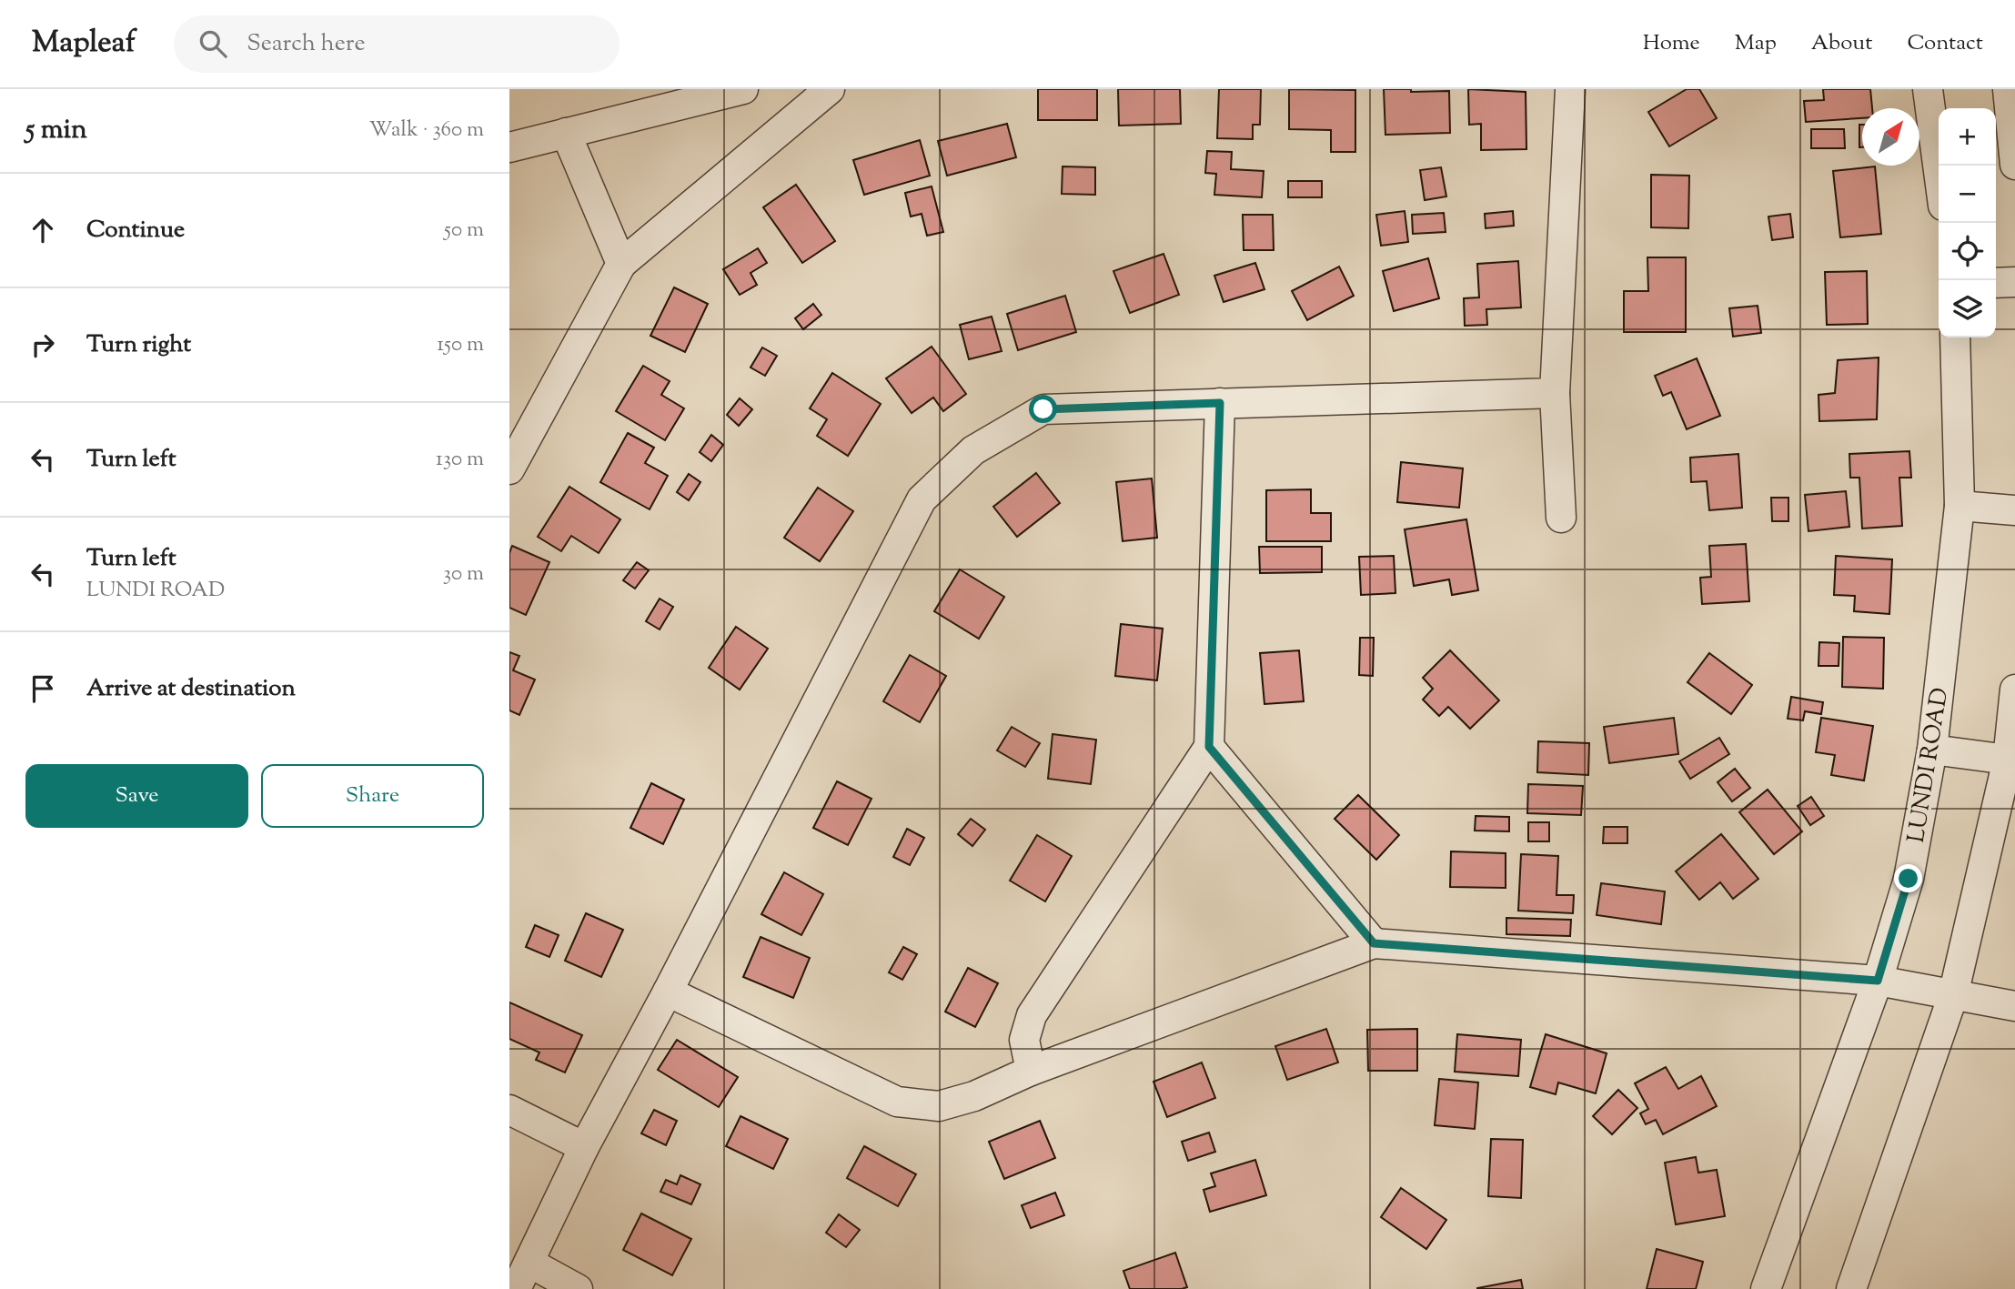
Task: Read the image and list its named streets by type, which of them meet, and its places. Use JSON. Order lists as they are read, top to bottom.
{
  "streets": {
    "street": ["LUNDI ROAD"]
  },
  "north": "top right",
  "page": {
    "header": "Mapleaf",
    "search": "Search here",
    "nav": [
      "Home",
      "Map",
      "About",
      "Contact"
    ],
    "heading": ["5 min", "Walk · 360 m"],
    "map_buttons": ["+", "−"],
    "list": [
      ["Continue", "50 m"],
      ["Turn right", "150 m"],
      ["Turn left", "130 m"],
      ["Turn left", "LUNDI ROAD", "30 m"],
      "Arrive at destination"
    ],
    "buttons": ["Save", "Share"]
  }
}
